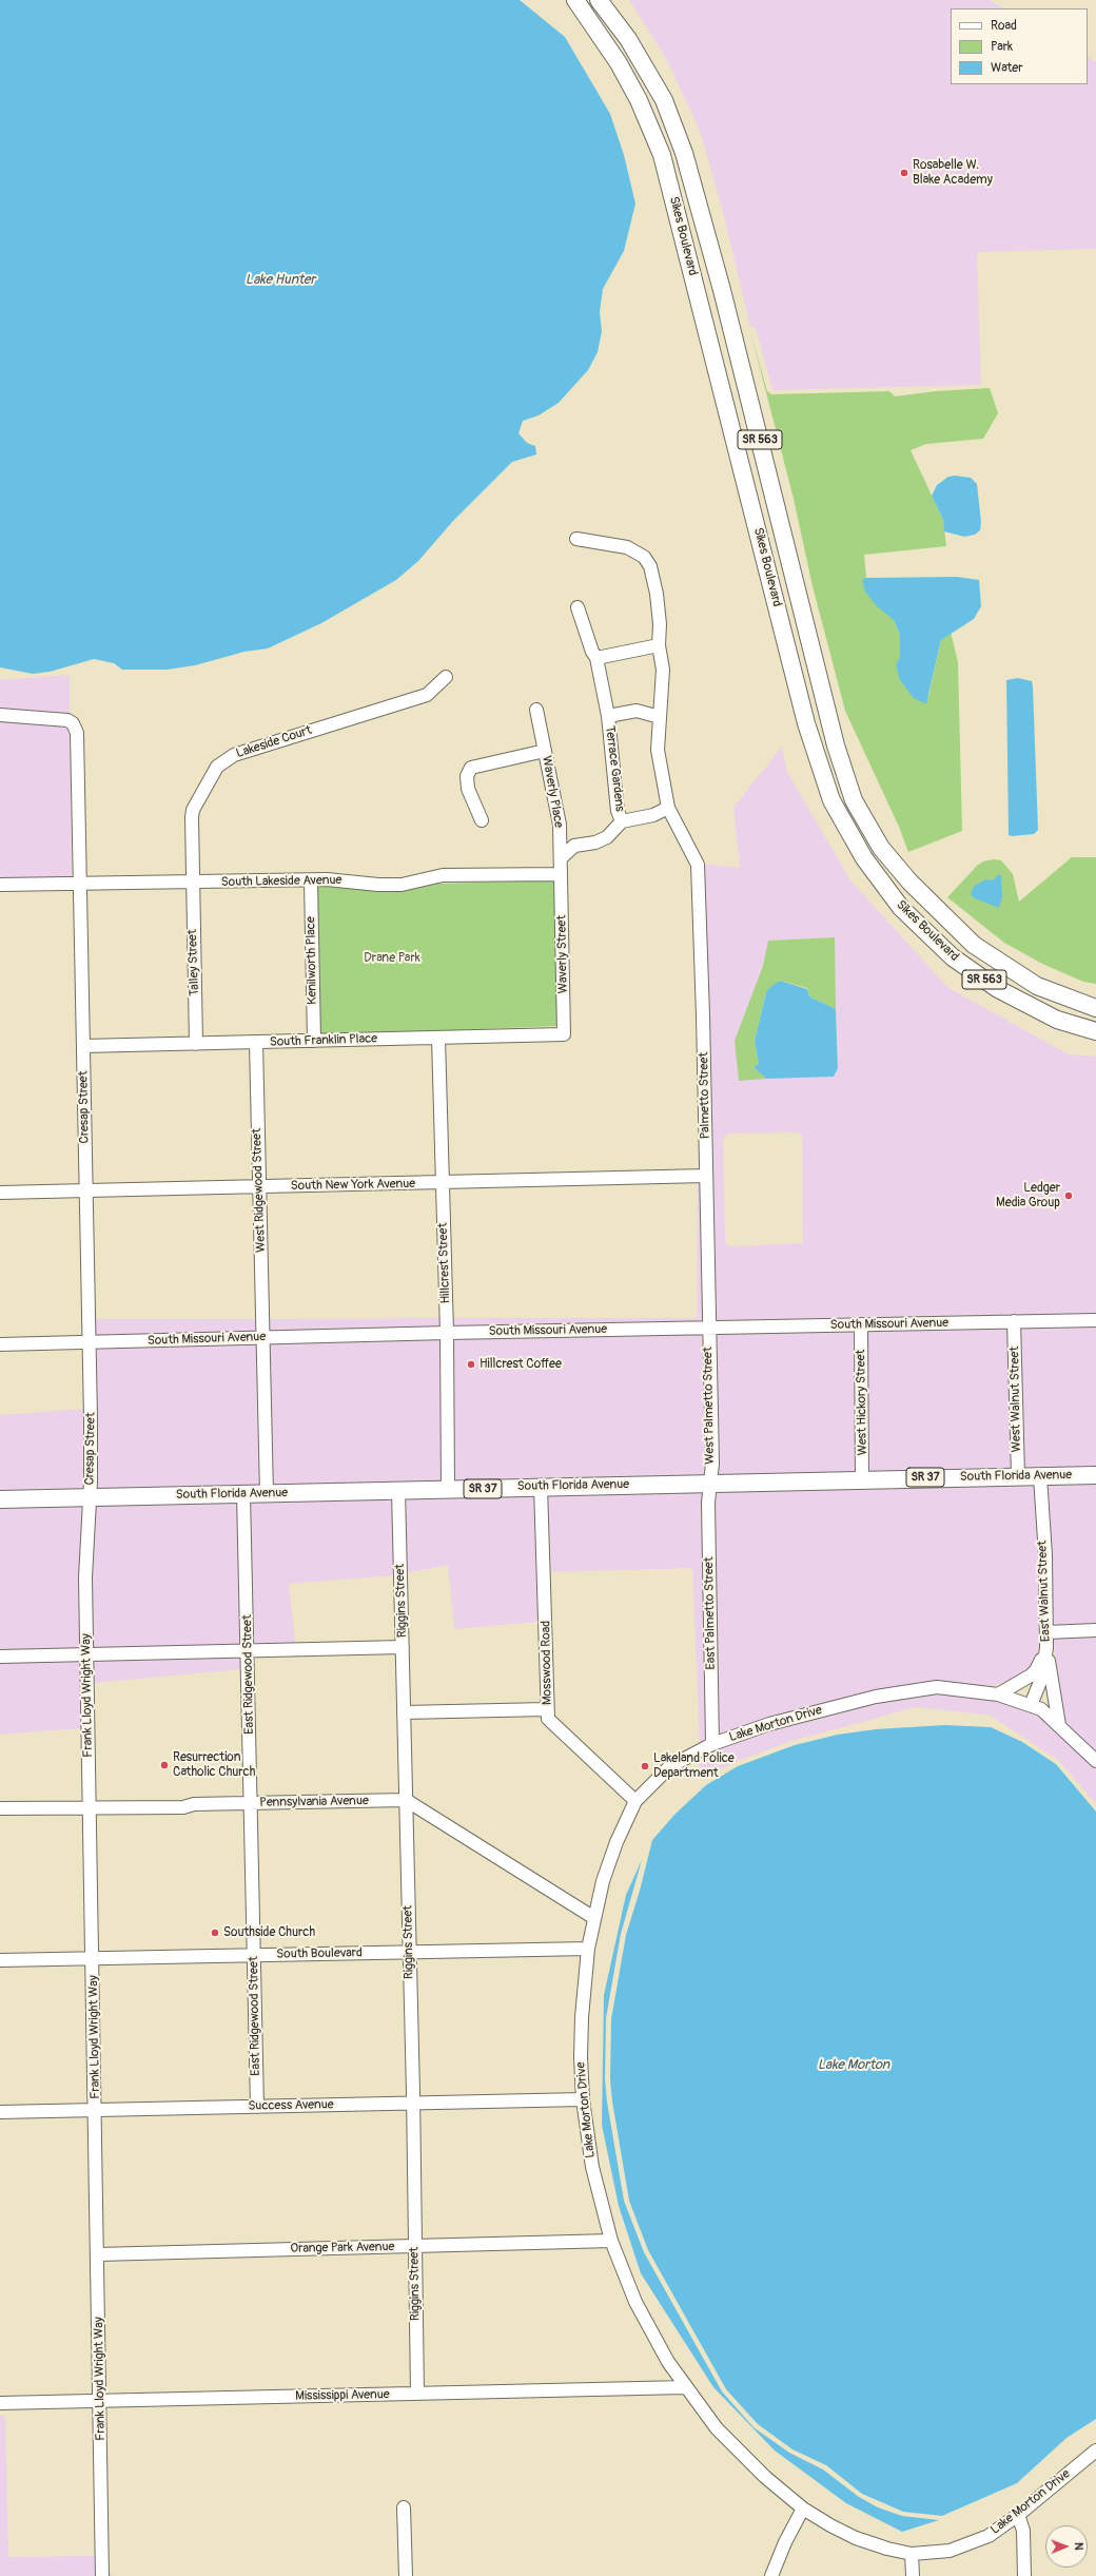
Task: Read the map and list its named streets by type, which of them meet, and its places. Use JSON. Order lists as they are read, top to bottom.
{
  "streets": {
    "main road": [
      "Sikes Boulevard",
      "SR 563",
      "South Florida Avenue",
      "SR 37"
    ],
    "street": [
      "Lakeside Court",
      "Terrace Gardens",
      "Waverly Place",
      "South Lakeside Avenue",
      "Waverly Street",
      "Kenilworth Place",
      "Talley Street",
      "South Franklin Place",
      "Palmetto Street",
      "Cresap Street",
      "South New York Avenue",
      "West Ridgewood Street",
      "Hillcrest Street",
      "South Missouri Avenue",
      "West Walnut Street",
      "West Hickory Street",
      "West Palmetto Street",
      "East Walnut Street",
      "Riggins Street",
      "East Palmetto Street",
      "Mosswood Road",
      "East Ridgewood Street",
      "Frank Lloyd Wright Way",
      "Lake Morton Drive",
      "Pennsylvania Avenue",
      "South Boulevard",
      "Success Avenue",
      "Orange Park Avenue",
      "Mississippi Avenue"
    ]
  },
  "crossings": [
    ["Lakeside Court", "South Lakeside Avenue"],
    ["Lakeside Court", "Talley Street"],
    ["Terrace Gardens", "Waverly Place"],
    ["Terrace Gardens", "Palmetto Street"],
    ["Waverly Place", "South Lakeside Avenue"],
    ["Waverly Place", "Waverly Street"],
    ["South Lakeside Avenue", "Waverly Street"],
    ["South Lakeside Avenue", "Kenilworth Place"],
    ["South Lakeside Avenue", "Talley Street"],
    ["South Lakeside Avenue", "Cresap Street"],
    ["Waverly Street", "South Franklin Place"],
    ["Kenilworth Place", "South Franklin Place"],
    ["Talley Street", "South Franklin Place"],
    ["South Franklin Place", "Cresap Street"],
    ["South Franklin Place", "West Ridgewood Street"],
    ["South Franklin Place", "Hillcrest Street"],
    ["Palmetto Street", "South New York Avenue"],
    ["Palmetto Street", "South Missouri Avenue"],
    ["Palmetto Street", "West Palmetto Street"],
    ["Cresap Street", "South New York Avenue"],
    ["Cresap Street", "South Missouri Avenue"],
    ["Cresap Street", "South Florida Avenue"],
    ["Cresap Street", "Frank Lloyd Wright Way"],
    ["South New York Avenue", "West Ridgewood Street"],
    ["South New York Avenue", "Hillcrest Street"],
    ["West Ridgewood Street", "South Missouri Avenue"],
    ["West Ridgewood Street", "South Florida Avenue"],
    ["Hillcrest Street", "South Missouri Avenue"],
    ["Hillcrest Street", "South Florida Avenue"],
    ["South Missouri Avenue", "West Walnut Street"],
    ["South Missouri Avenue", "West Hickory Street"],
    ["South Missouri Avenue", "West Palmetto Street"],
    ["West Walnut Street", "South Florida Avenue"],
    ["West Hickory Street", "South Florida Avenue"],
    ["West Palmetto Street", "South Florida Avenue"],
    ["West Palmetto Street", "East Palmetto Street"],
    ["South Florida Avenue", "East Walnut Street"],
    ["South Florida Avenue", "Riggins Street"],
    ["South Florida Avenue", "East Palmetto Street"],
    ["South Florida Avenue", "Mosswood Road"],
    ["South Florida Avenue", "East Ridgewood Street"],
    ["South Florida Avenue", "Frank Lloyd Wright Way"],
    ["East Walnut Street", "Lake Morton Drive"],
    ["Riggins Street", "Pennsylvania Avenue"],
    ["Riggins Street", "South Boulevard"],
    ["Riggins Street", "Success Avenue"],
    ["Riggins Street", "Orange Park Avenue"],
    ["Riggins Street", "Mississippi Avenue"],
    ["East Palmetto Street", "Lake Morton Drive"],
    ["Mosswood Road", "Lake Morton Drive"],
    ["East Ridgewood Street", "Pennsylvania Avenue"],
    ["East Ridgewood Street", "South Boulevard"],
    ["East Ridgewood Street", "Success Avenue"],
    ["Frank Lloyd Wright Way", "Pennsylvania Avenue"],
    ["Frank Lloyd Wright Way", "South Boulevard"],
    ["Frank Lloyd Wright Way", "Success Avenue"],
    ["Frank Lloyd Wright Way", "Orange Park Avenue"],
    ["Frank Lloyd Wright Way", "Mississippi Avenue"],
    ["Lake Morton Drive", "South Boulevard"],
    ["Lake Morton Drive", "Success Avenue"],
    ["Lake Morton Drive", "Orange Park Avenue"],
    ["Lake Morton Drive", "Mississippi Avenue"]
  ],
  "water": ["Lake Hunter", "Lake Morton"],
  "parks": ["Drane Park"],
  "places": [
    "Rosabelle W. Blake Academy",
    "Ledger Media Group",
    "Hillcrest Coffee",
    "Resurrection Catholic Church",
    "Lakeland Police Department",
    "Southside Church"
  ],
  "legend": ["Road", "Park", "Water"],
  "north": "right"
}
